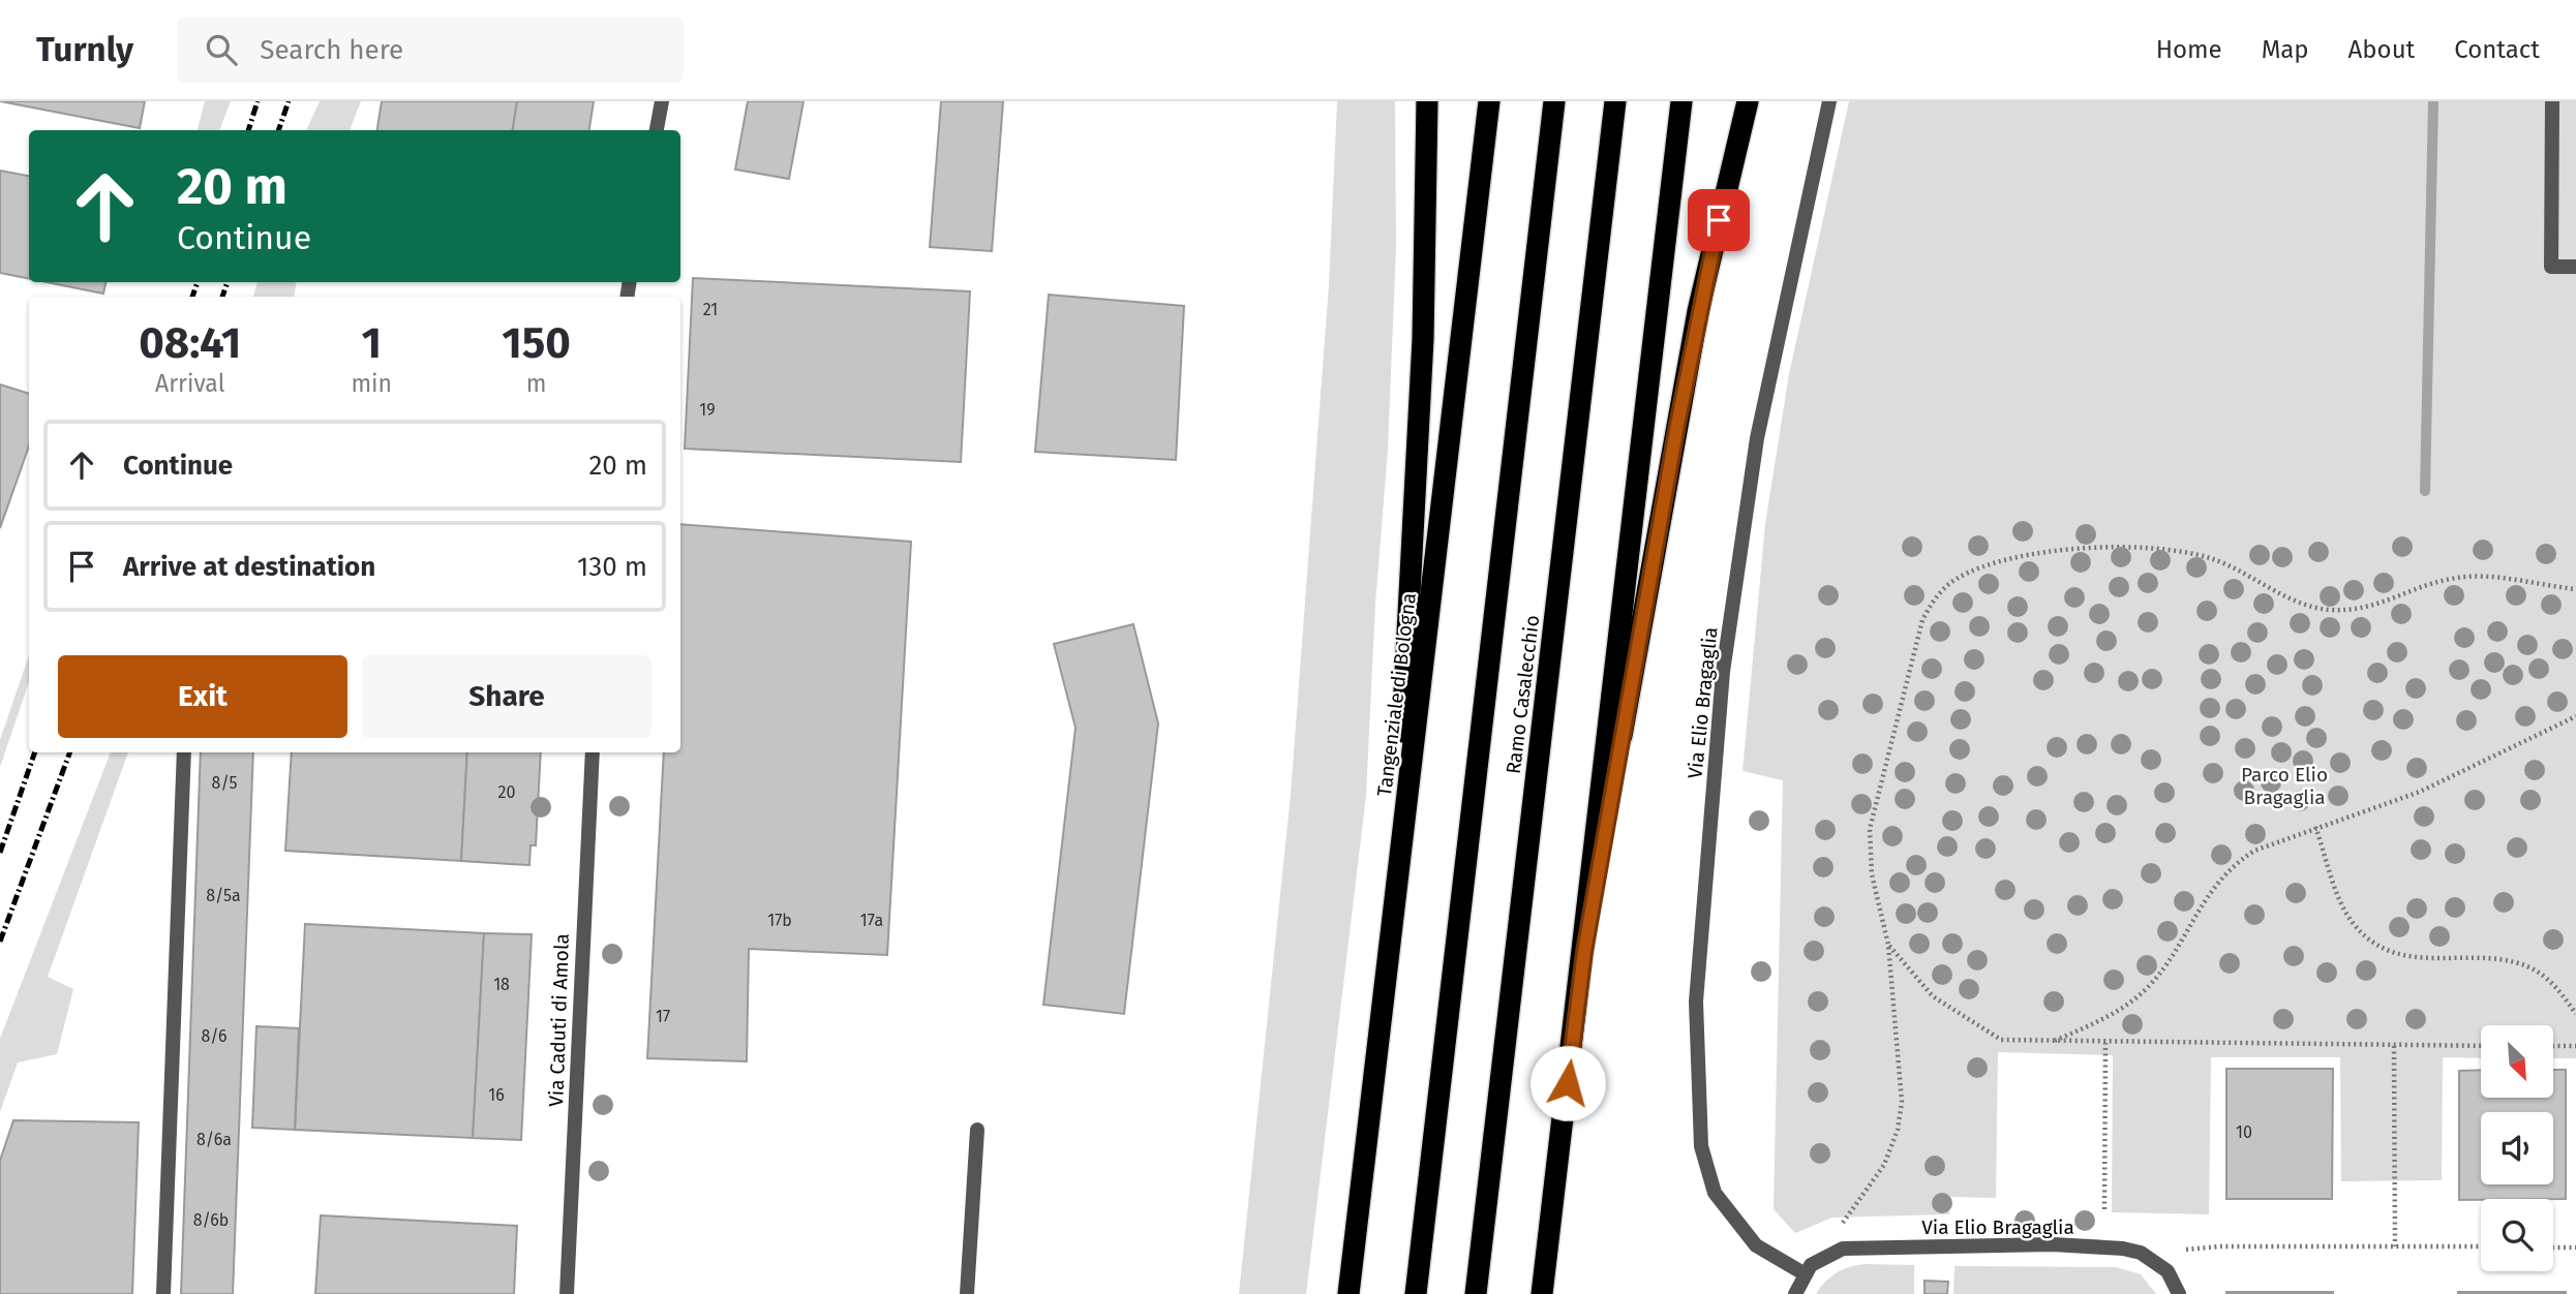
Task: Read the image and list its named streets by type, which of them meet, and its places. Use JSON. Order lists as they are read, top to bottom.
{
  "streets": {
    "highway": ["Tangenziale di Bologna", "Ramo Casalecchio"],
    "street": ["Via Elio Bragaglia", "Via Caduti di Amola"]
  },
  "parks": ["Parco Elio Bragaglia"],
  "house_numbers": [
    "21",
    "19",
    "8/5",
    "20",
    "8/5a",
    "17b",
    "17a",
    "18",
    "17",
    "8/6",
    "16",
    "10",
    "8/6a",
    "8/6b"
  ],
  "north": "bottom right",
  "page": {
    "header": "Turnly",
    "search": "Search here",
    "nav": [
      "Home",
      "Map",
      "About",
      "Contact"
    ],
    "turn": ["20 m", "Continue"],
    "eta": [
      "08:41",
      "Arrival",
      "1",
      "min",
      "150",
      "m"
    ],
    "list": [
      {
        "name": "Continue",
        "value": "20 m"
      },
      {
        "name": "Arrive at destination",
        "value": "130 m"
      }
    ],
    "buttons": ["Exit", "Share"]
  }
}
